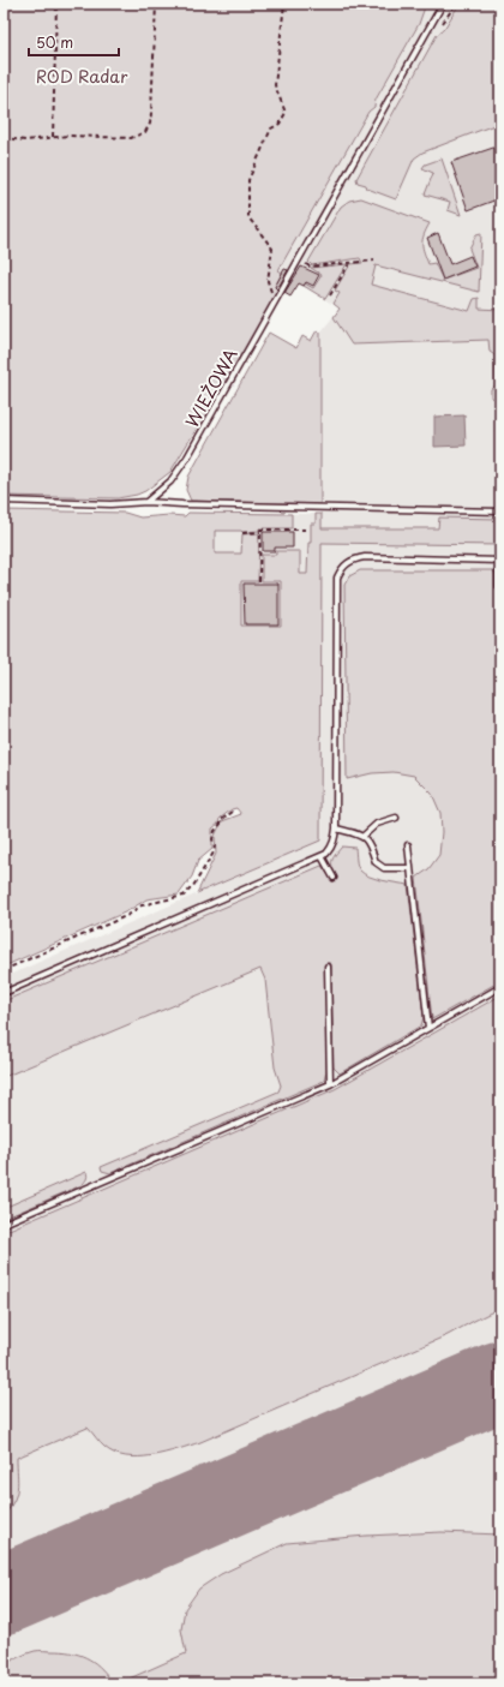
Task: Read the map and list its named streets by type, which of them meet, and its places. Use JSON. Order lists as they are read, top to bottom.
{
  "streets": {
    "lane": ["WIEŻOWA"]
  },
  "parks": ["ROD Radar"],
  "scale_bar": "50 m"
}
